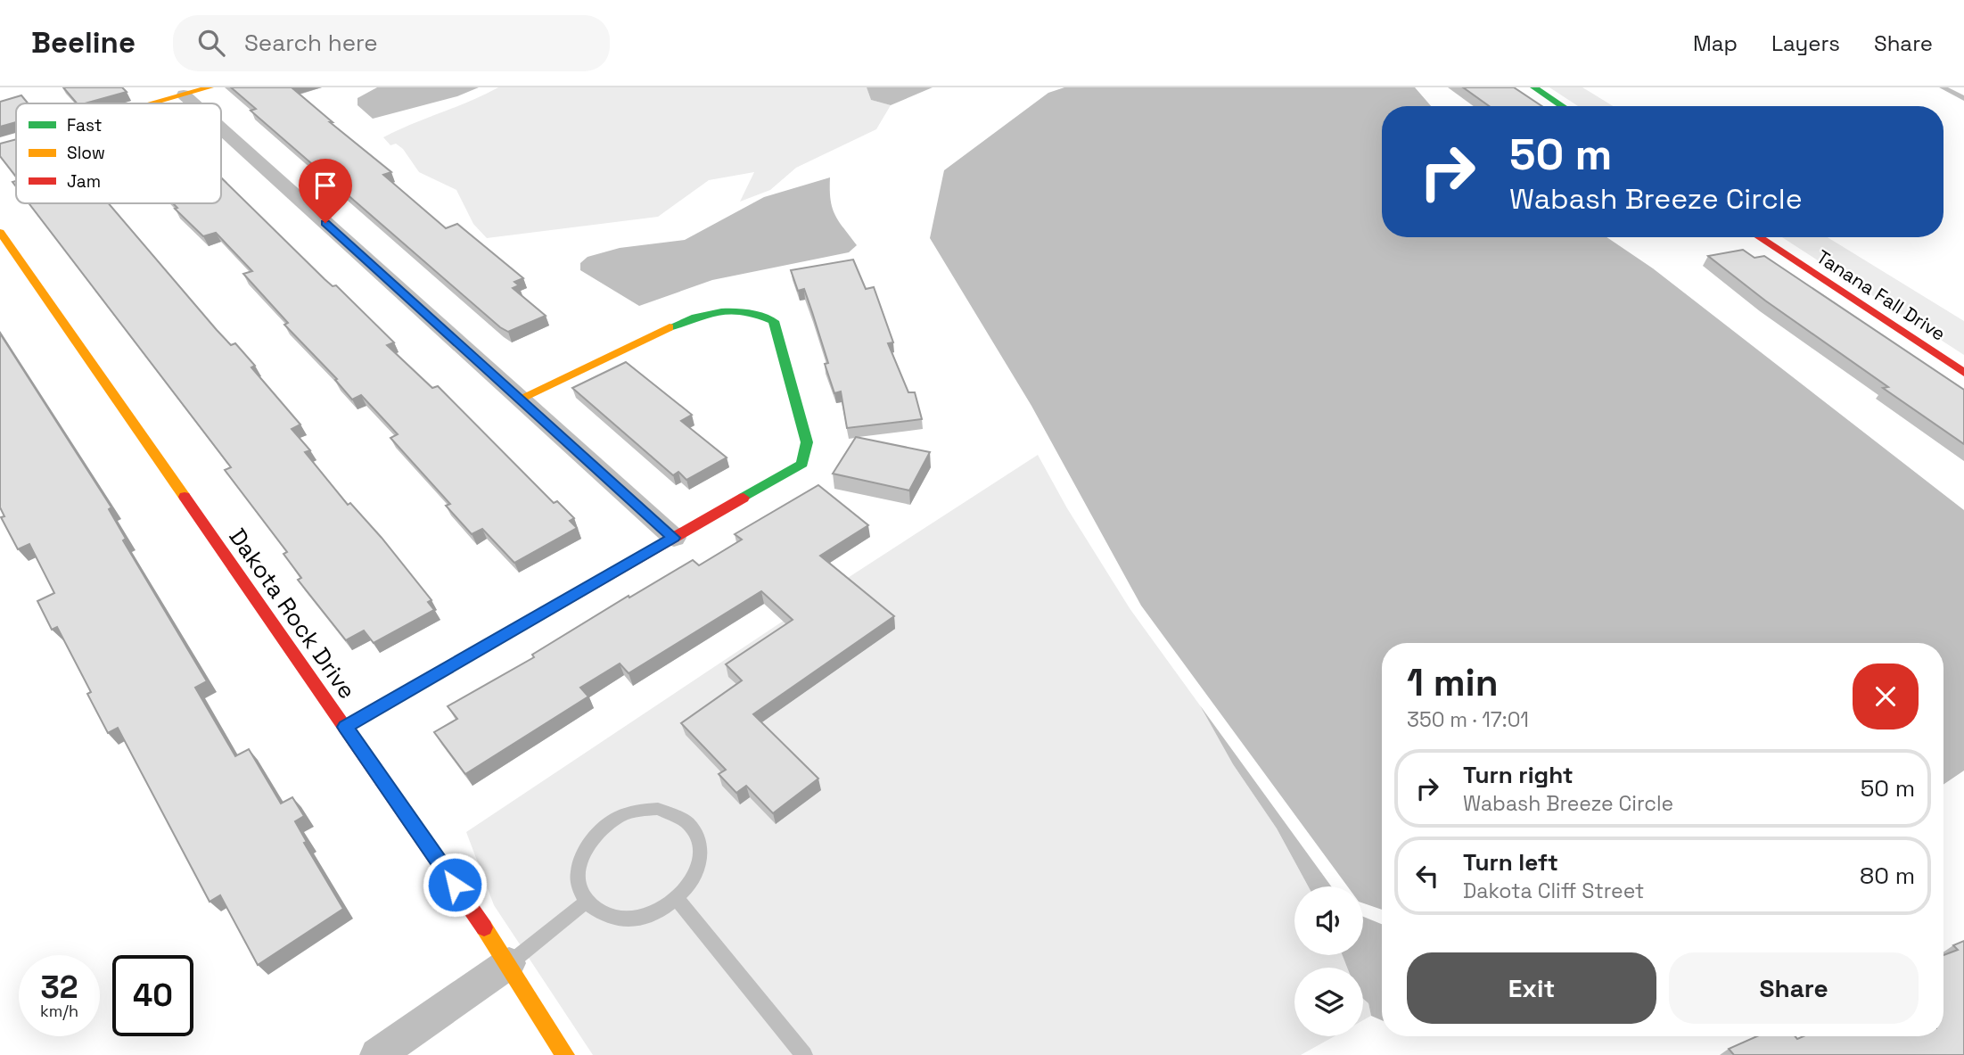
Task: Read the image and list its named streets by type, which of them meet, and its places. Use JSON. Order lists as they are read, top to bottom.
{
  "streets": {
    "street": ["Tanana Fall Drive", "Dakota Rock Drive"]
  },
  "legend": ["Fast", "Slow", "Jam"],
  "page": {
    "header": "Beeline",
    "search": "Search here",
    "nav": ["Map", "Layers", "Share"],
    "turn": ["50 m", "Wabash Breeze Circle"],
    "heading": ["1 min", "350 m · 17:01"],
    "list": [
      {
        "name": "Turn right",
        "note": "Wabash Breeze Circle",
        "value": "50 m"
      },
      {
        "name": "Turn left",
        "note": "Dakota Cliff Street",
        "value": "80 m"
      }
    ],
    "buttons": ["Exit", "Share"],
    "speed": "32 km/h",
    "limit": "40"
  }
}
